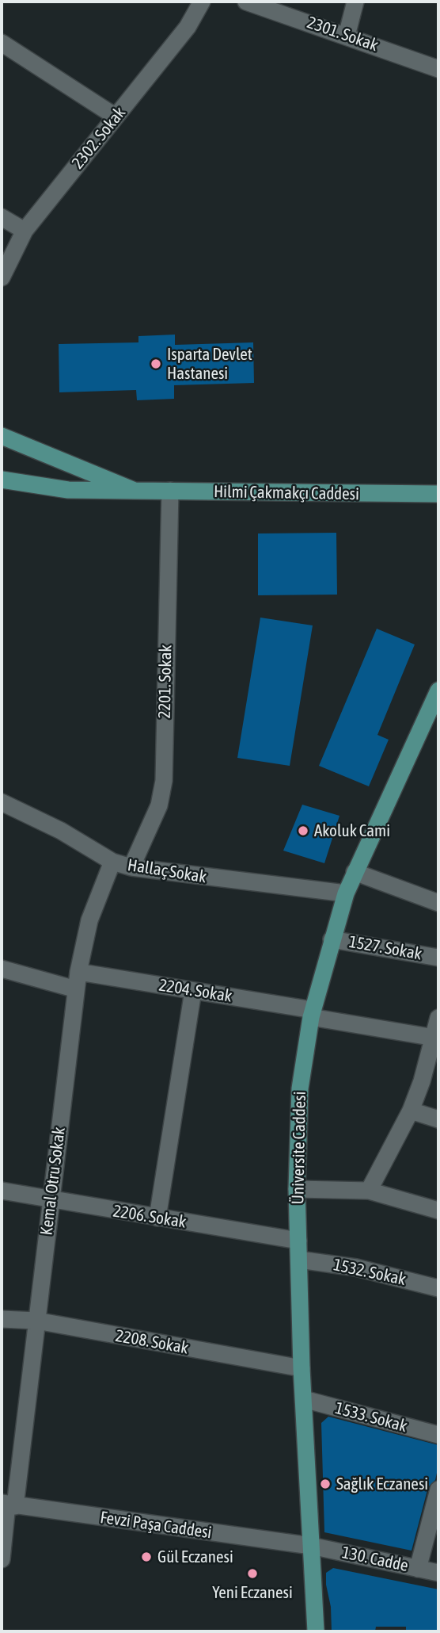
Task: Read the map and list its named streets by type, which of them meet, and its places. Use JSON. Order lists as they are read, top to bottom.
{
  "streets": {
    "main road": ["Hilmi Çakmakçı Caddesi", "Üniversite Caddesi"],
    "street": [
      "2301. Sokak",
      "2302. Sokak",
      "2201. Sokak",
      "Hallaç Sokak",
      "1527. Sokak",
      "2204. Sokak",
      "Kemal Otru Sokak",
      "2206. Sokak",
      "1532. Sokak",
      "2208. Sokak",
      "1533. Sokak",
      "Fevzi Paşa Caddesi",
      "130. Cadde"
    ]
  },
  "crossings": [
    ["Hilmi Çakmakçı Caddesi", "2201. Sokak"],
    ["2201. Sokak", "Hallaç Sokak"],
    ["Hallaç Sokak", "Üniversite Caddesi"],
    ["Hallaç Sokak", "Kemal Otru Sokak"],
    ["1527. Sokak", "Üniversite Caddesi"],
    ["2204. Sokak", "Üniversite Caddesi"],
    ["2204. Sokak", "Kemal Otru Sokak"],
    ["Üniversite Caddesi", "2206. Sokak"],
    ["Üniversite Caddesi", "1532. Sokak"],
    ["Üniversite Caddesi", "2208. Sokak"],
    ["Üniversite Caddesi", "1533. Sokak"],
    ["Üniversite Caddesi", "Fevzi Paşa Caddesi"],
    ["Üniversite Caddesi", "130. Cadde"],
    ["Kemal Otru Sokak", "2206. Sokak"],
    ["Kemal Otru Sokak", "2208. Sokak"],
    ["Kemal Otru Sokak", "Fevzi Paşa Caddesi"],
    ["Fevzi Paşa Caddesi", "130. Cadde"]
  ],
  "places": [
    "Isparta Devlet Hastanesi",
    "Akoluk Cami",
    "Sağlık Eczanesi",
    "Gül Eczanesi",
    "Yeni Eczanesi"
  ]
}
